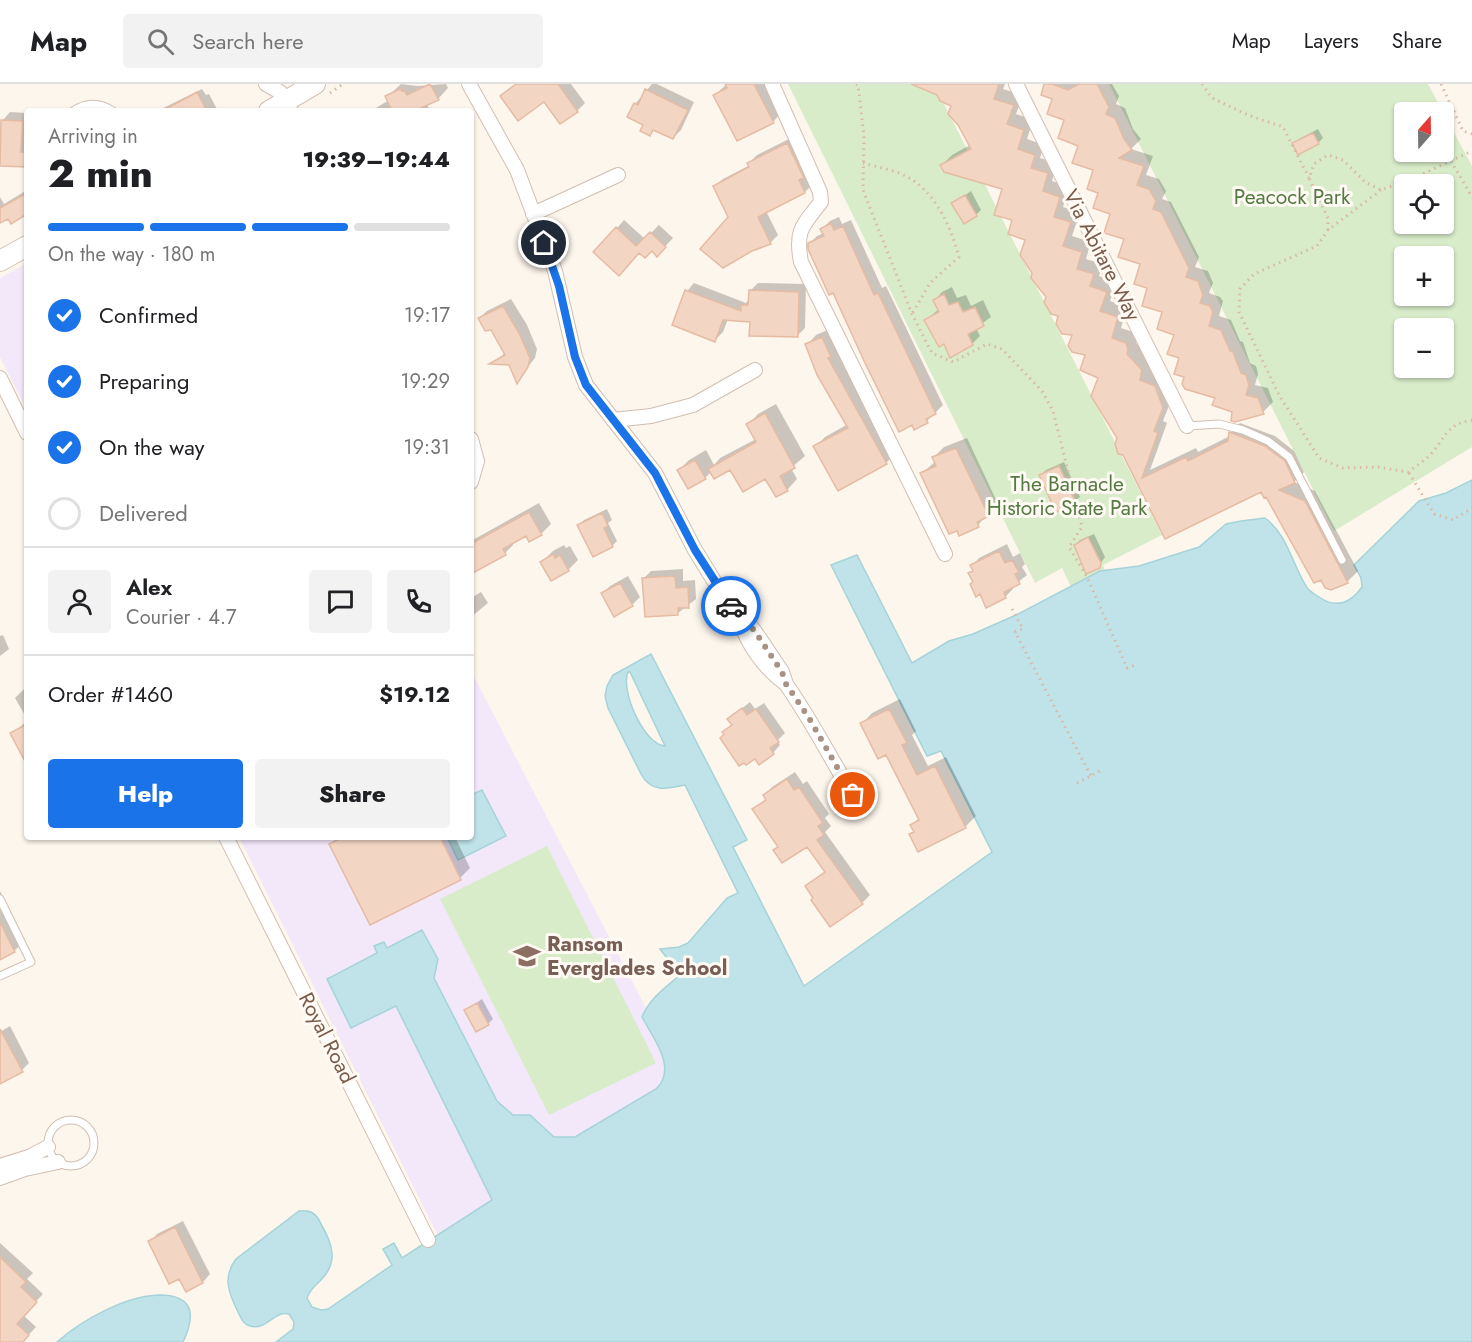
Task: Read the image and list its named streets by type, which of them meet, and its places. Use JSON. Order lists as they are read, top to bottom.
{
  "streets": {
    "street": ["Via Abitare Way", "Royal Road"]
  },
  "parks": ["Peacock Park", "The Barnacle Historic State Park"],
  "places": {
    "school or university": ["Ransom Everglades School"]
  },
  "north": "top",
  "page": {
    "header": "Map",
    "search": "Search here",
    "nav": ["Map", "Layers", "Share"],
    "map_buttons": ["+", "−"],
    "heading": ["2 min", "Arriving in", "19:39–19:44"],
    "panel": [
      "Alex",
      "Courier · 4.7",
      "Order #1460",
      "$19.12"
    ],
    "bar": "On the way · 180 m",
    "list": [
      ["Confirmed", "19:17"],
      ["Preparing", "19:29"],
      ["On the way", "19:31"],
      "Delivered"
    ],
    "buttons": ["Help", "Share"]
  }
}
